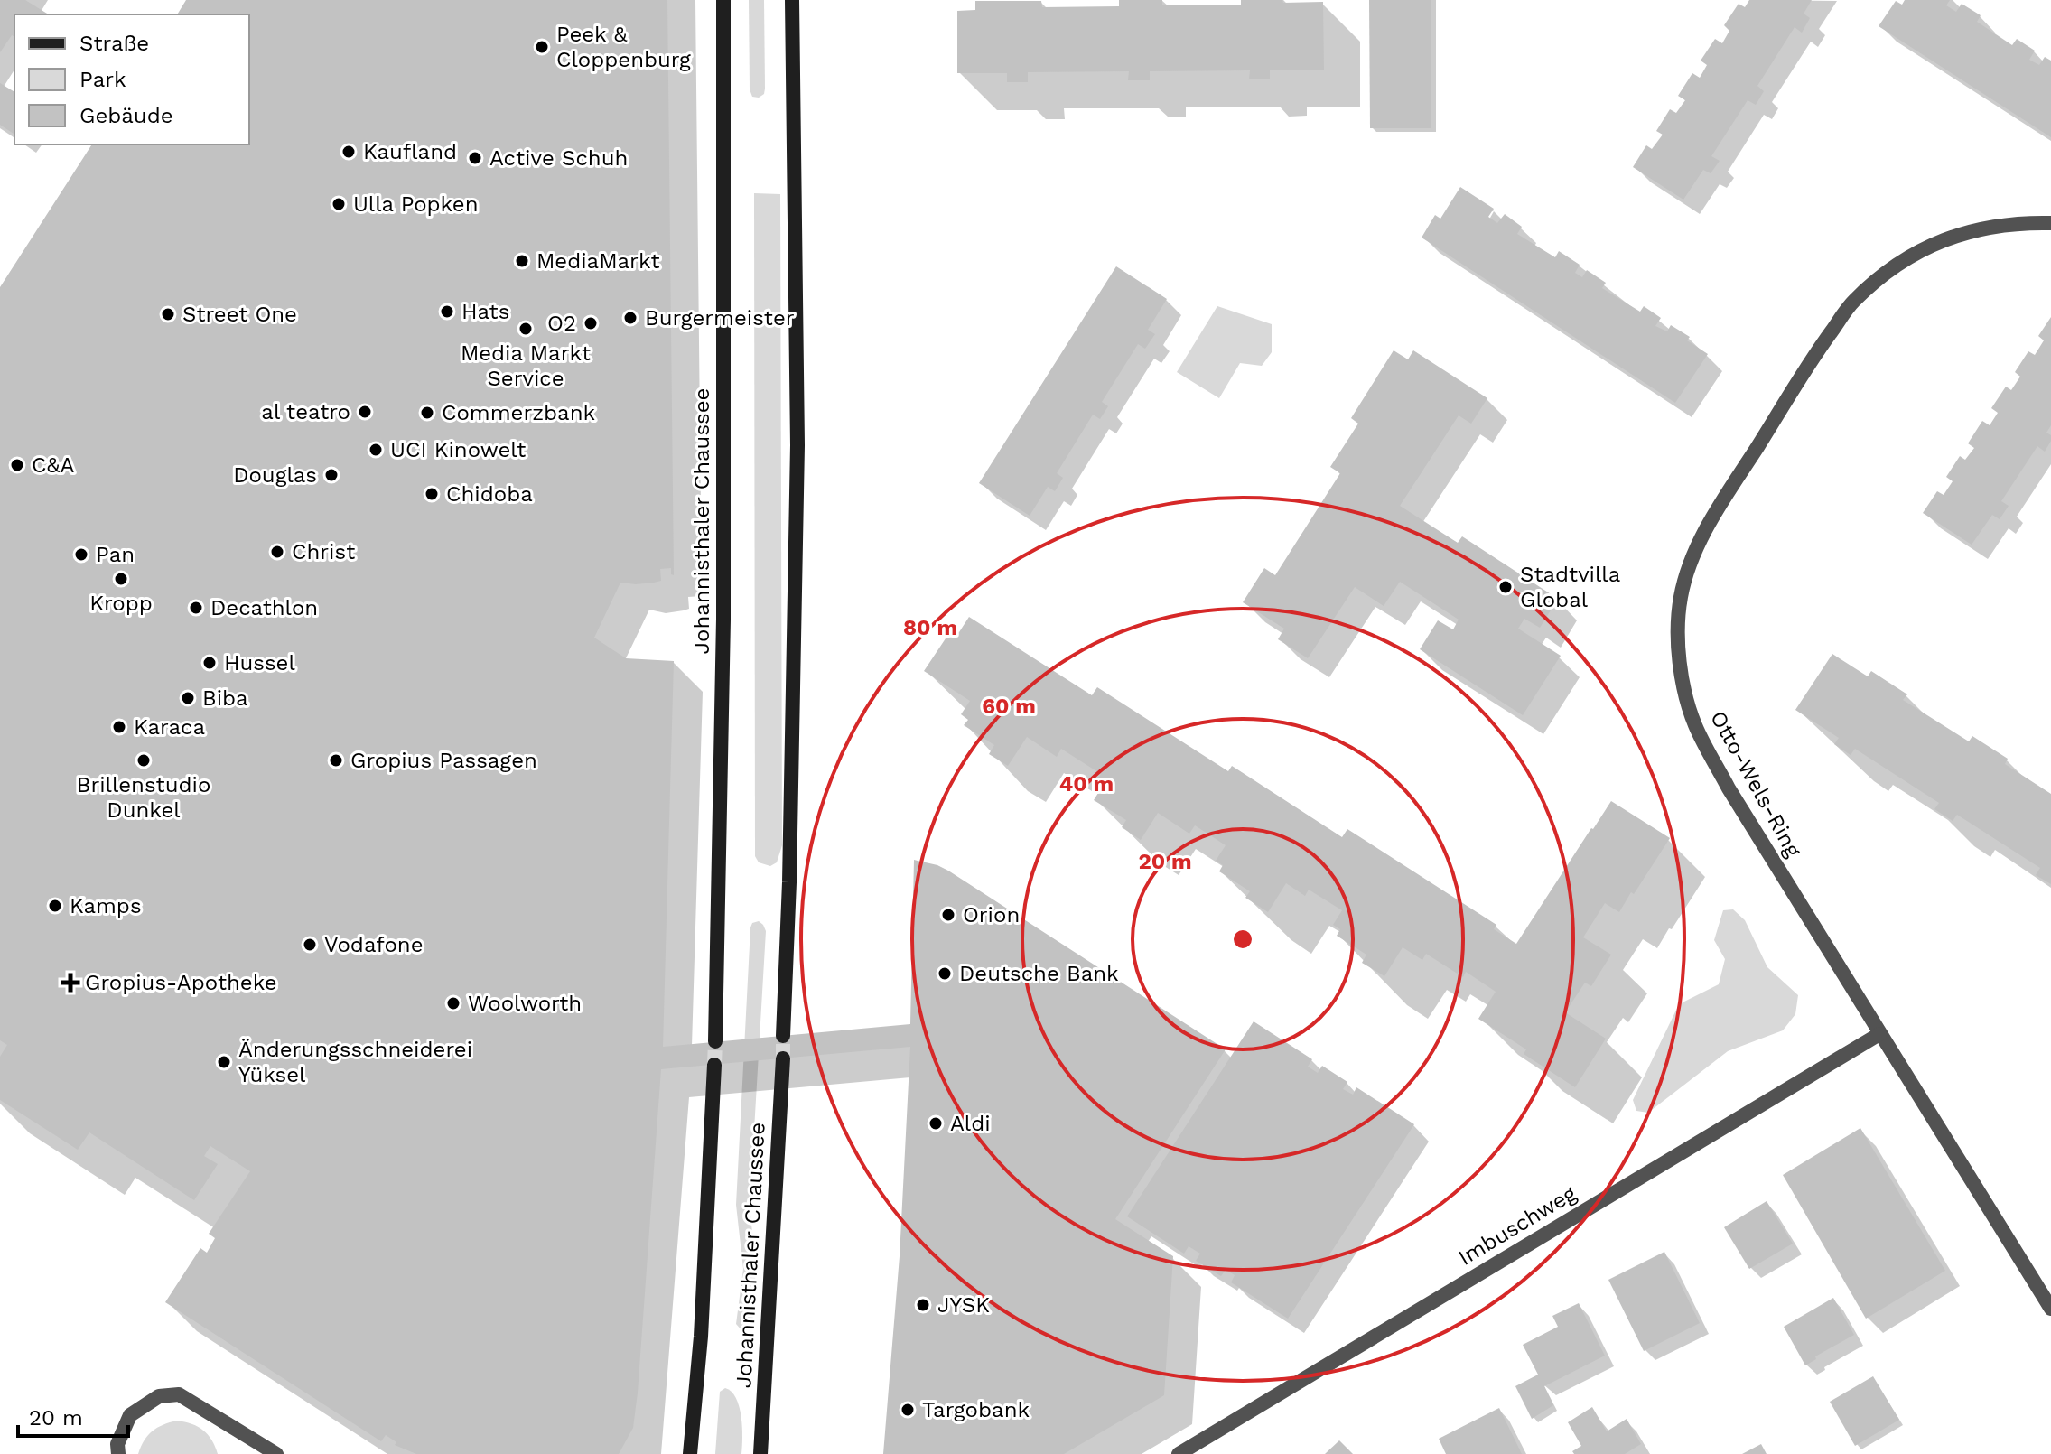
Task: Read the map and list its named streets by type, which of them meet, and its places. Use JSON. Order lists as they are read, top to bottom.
{
  "streets": {
    "main road": ["Johannisthaler Chaussee"],
    "street": ["Otto-Wels-Ring", "Imbuschweg"]
  },
  "crossings": [
    ["Otto-Wels-Ring", "Imbuschweg"]
  ],
  "places": {
    "other": [
      "Peek & Cloppenburg",
      "Kaufland",
      "Active Schuh",
      "Ulla Popken",
      "MediaMarkt",
      "Hats",
      "Street One",
      "Burgermeister",
      "O2",
      "Media Markt Service",
      "al teatro",
      "Commerzbank",
      "UCI Kinowelt",
      "C&A",
      "Douglas",
      "Chidoba",
      "Christ",
      "Pan",
      "Kropp",
      "Stadtvilla Global",
      "Decathlon",
      "Hussel",
      "Biba",
      "Karaca",
      "Brillenstudio Dunkel",
      "Gropius Passagen",
      "Kamps",
      "Orion",
      "Vodafone",
      "Deutsche Bank",
      "Woolworth",
      "Änderungsschneiderei Yüksel",
      "Aldi",
      "JYSK",
      "Targobank"
    ],
    "health": ["Gropius-Apotheke"]
  },
  "legend": ["Straße", "Park", "Gebäude"],
  "scale_bar": "20 m",
  "rings": [
    "80 m",
    "60 m",
    "40 m",
    "20 m"
  ]
}
